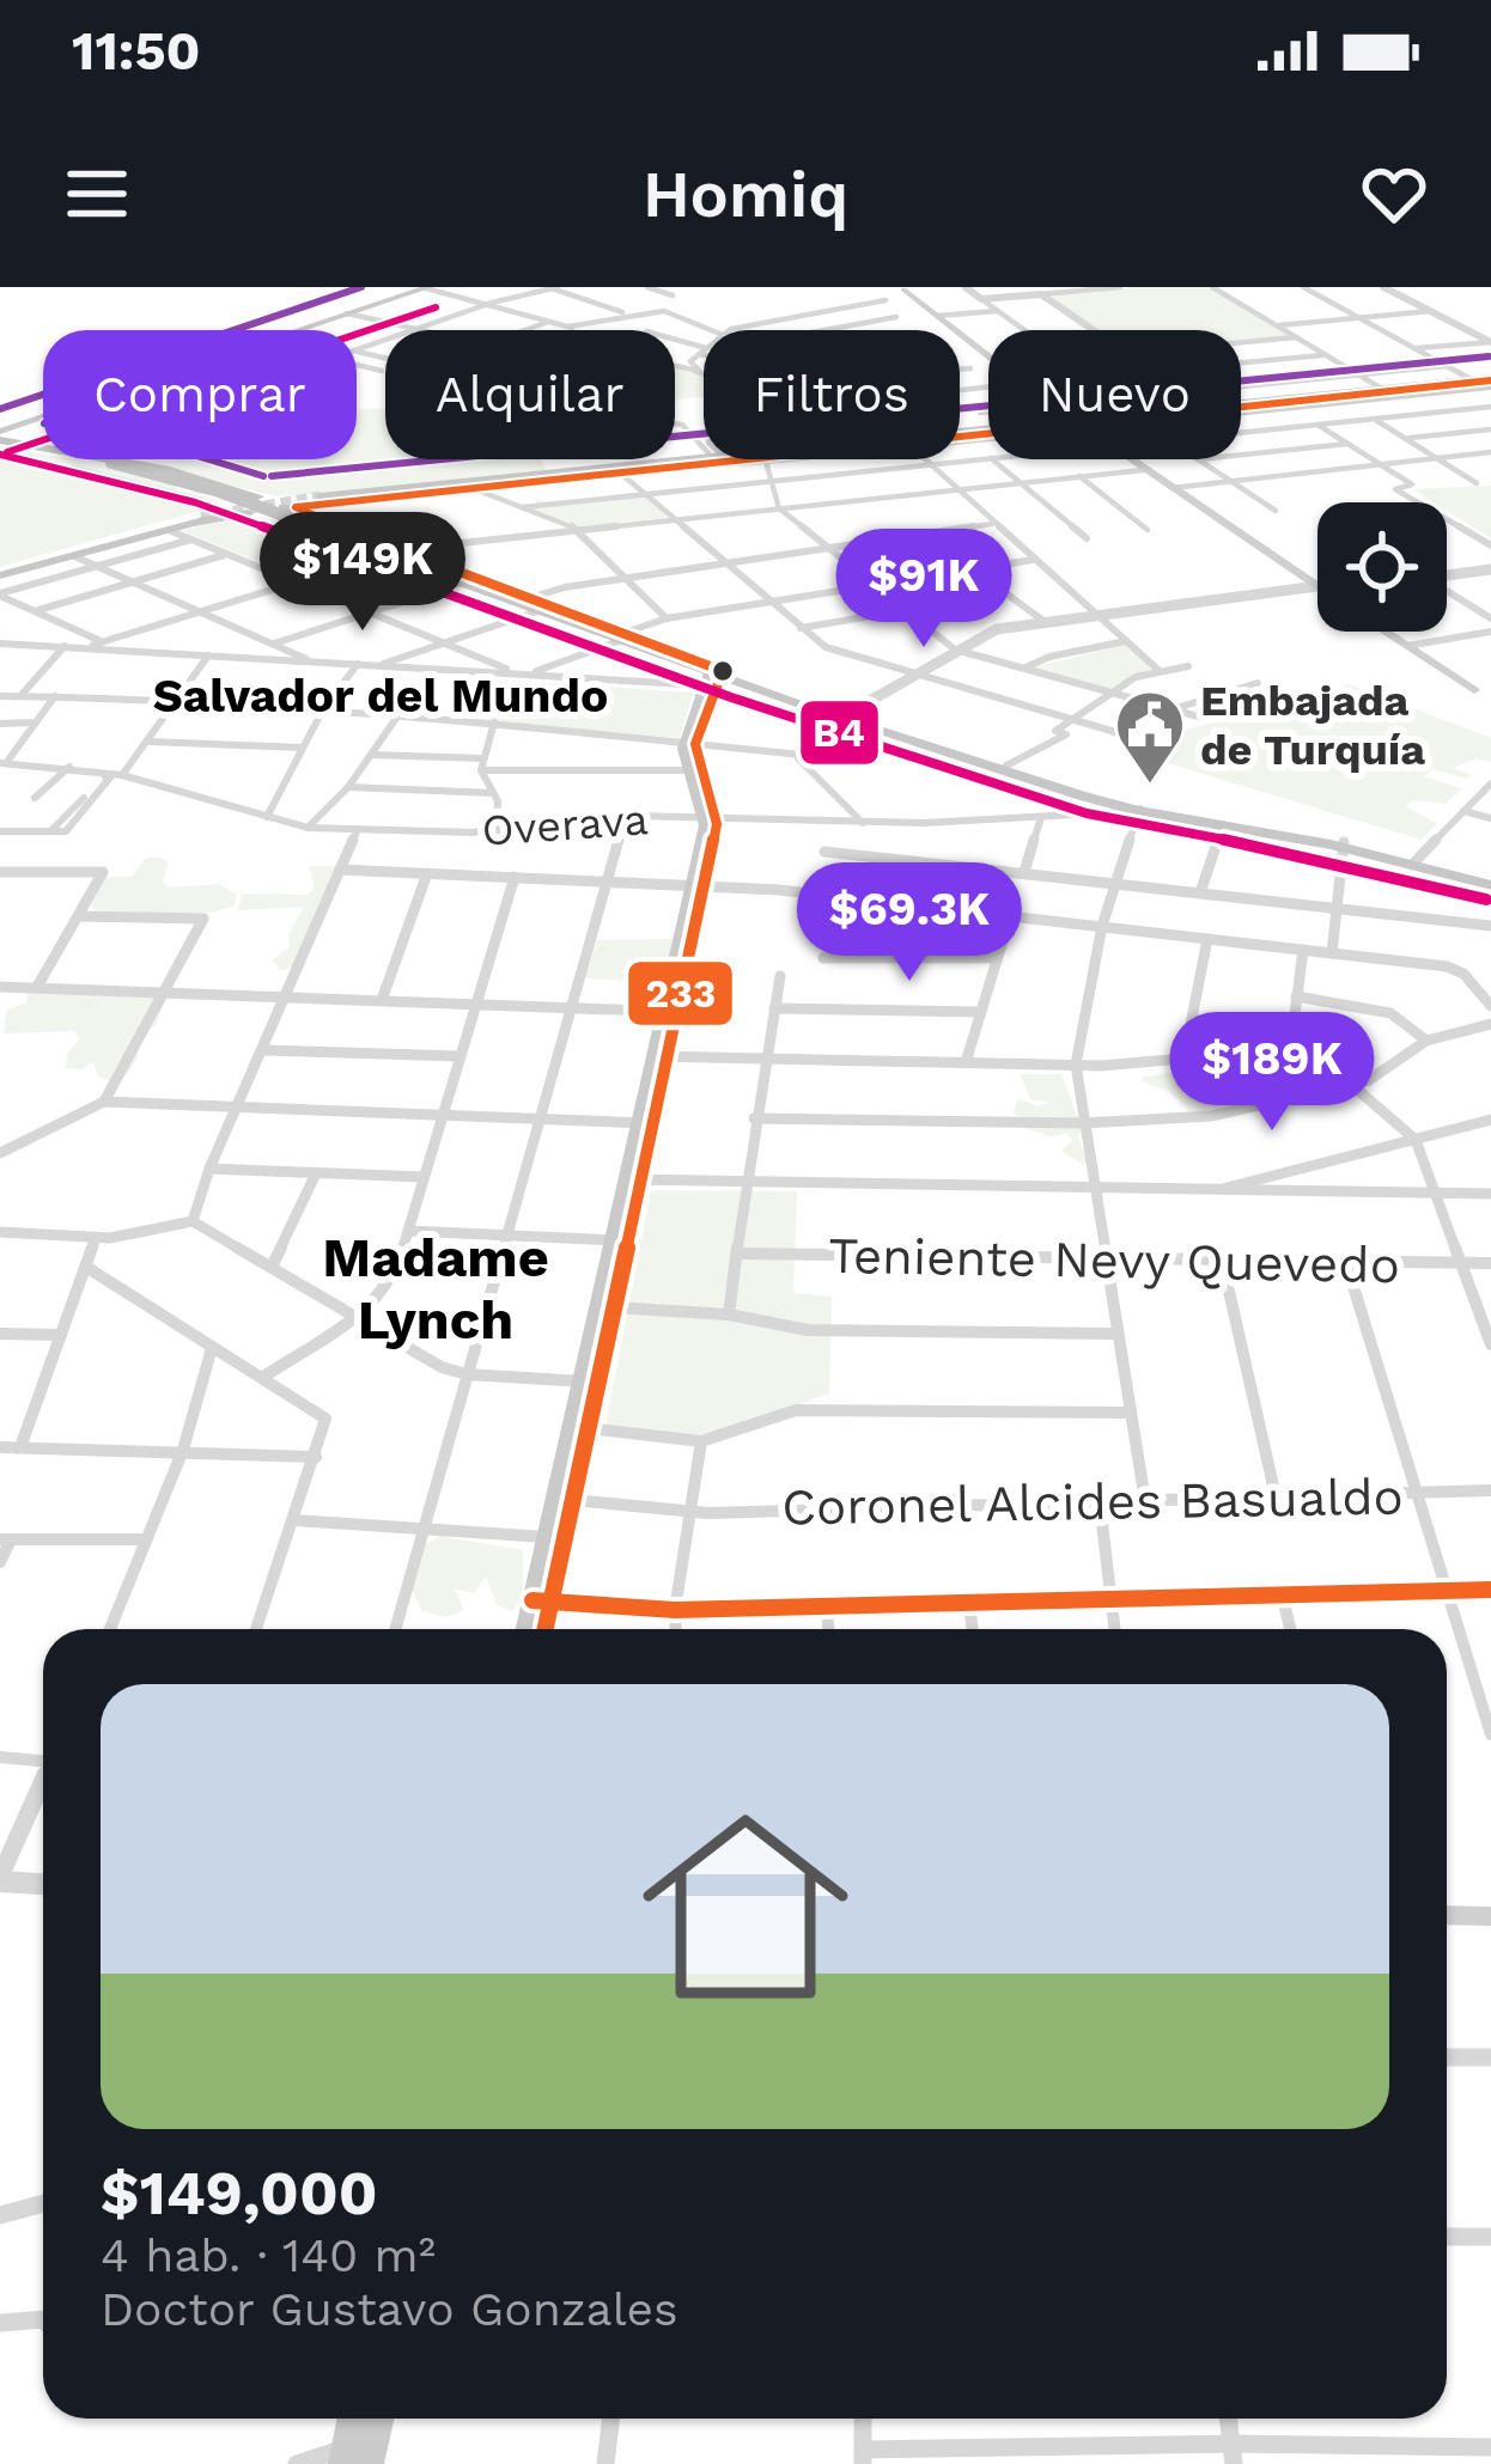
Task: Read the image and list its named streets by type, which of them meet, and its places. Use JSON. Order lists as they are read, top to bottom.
{
  "streets": {
    "street": ["Overava", "Teniente Nevy Quevedo", "Coronel Alcides Basualdo"]
  },
  "districts": ["Salvador del Mundo", "Madame Lynch"],
  "places": {
    "public building": ["Embajada de Turquía"]
  },
  "lines": ["transit line B4", "transit line 233"],
  "page": {
    "status": "11:50",
    "header": "Homiq",
    "chip": [
      "Comprar",
      "Alquilar",
      "Filtros",
      "Nuevo"
    ],
    "price": [
      "$149K",
      "$91K",
      "$69.3K",
      "$189K"
    ],
    "list": [
      {
        "name": "$149,000",
        "note": "4 hab. · 140 m² · Doctor Gustavo Gonzales"
      }
    ]
  }
}
